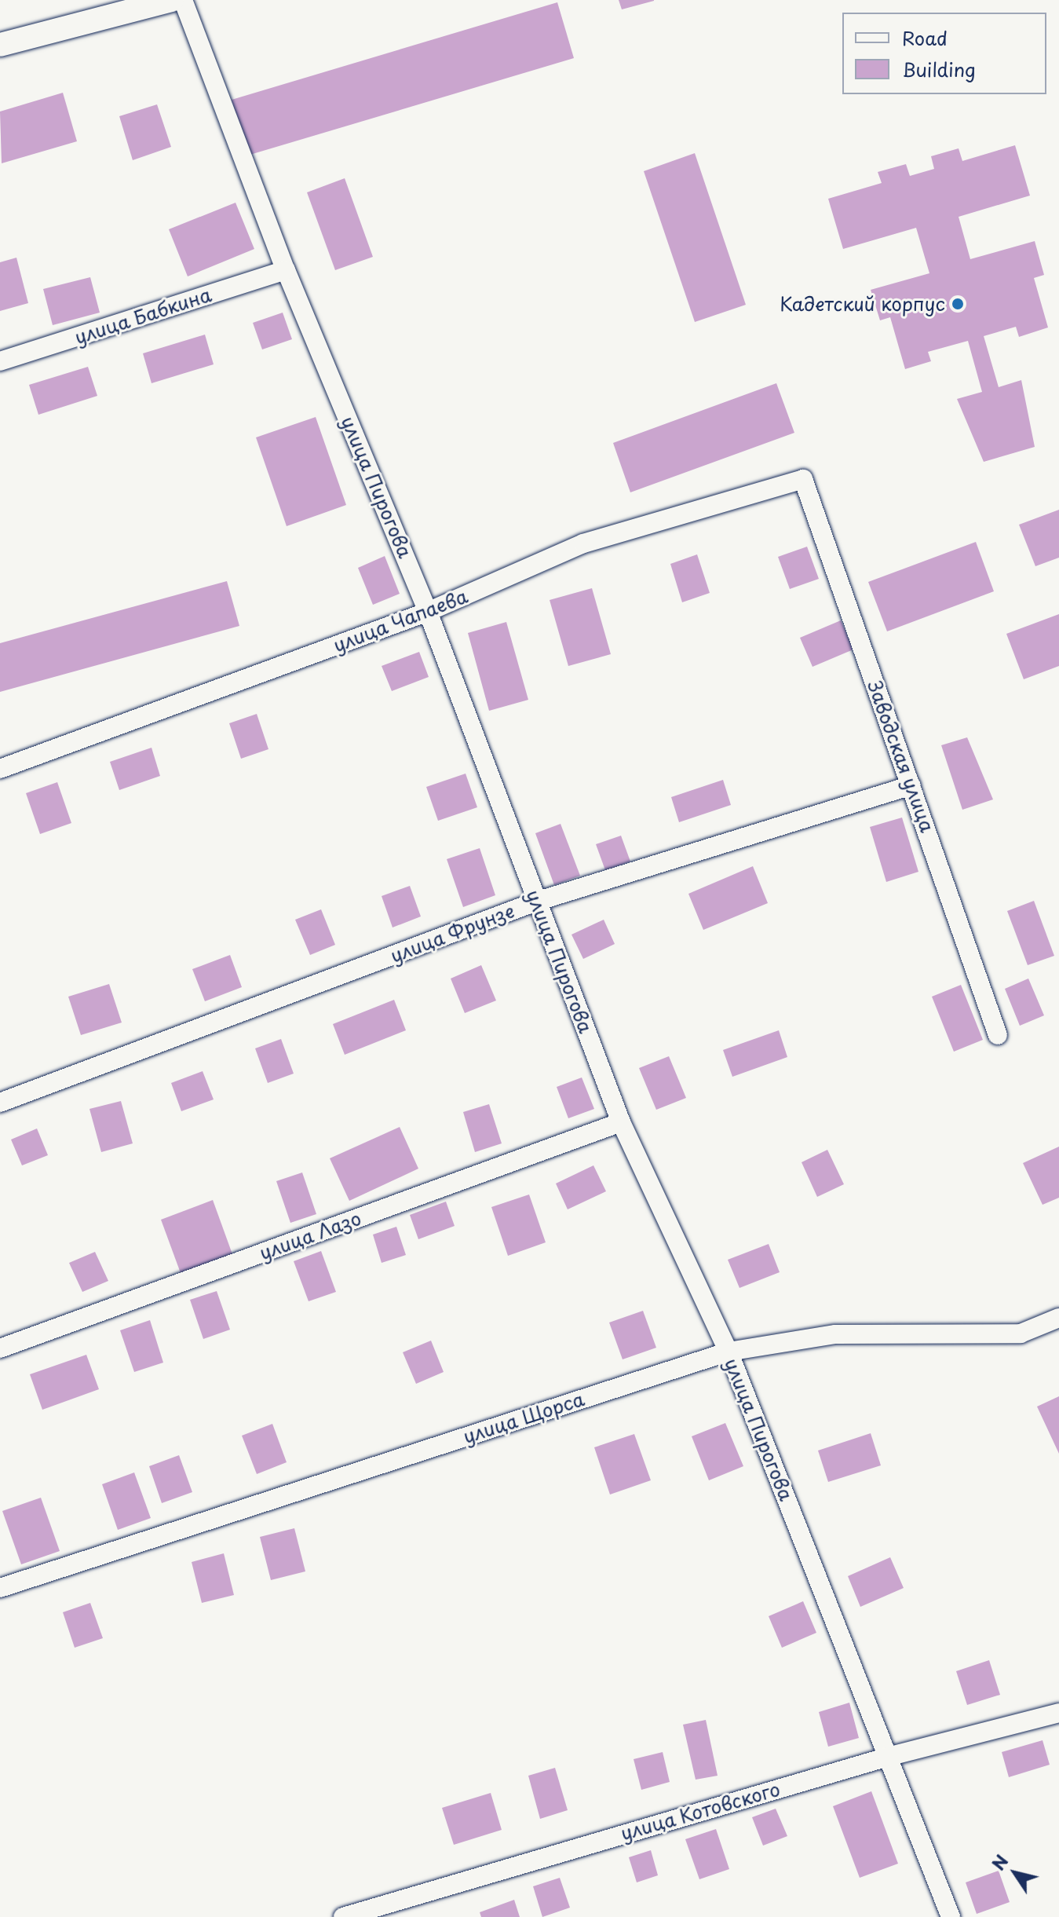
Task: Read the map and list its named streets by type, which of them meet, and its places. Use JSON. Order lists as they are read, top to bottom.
{
  "streets": {
    "street": [
      "улица Бабкина",
      "улица Пирогова",
      "улица Чапаева",
      "Заводская улица",
      "улица Фрунзе",
      "улица Лазо",
      "улица Щорса",
      "улица Котовского"
    ]
  },
  "crossings": [
    ["улица Бабкина", "улица Пирогова"],
    ["улица Пирогова", "улица Чапаева"],
    ["улица Пирогова", "улица Фрунзе"],
    ["улица Пирогова", "улица Лазо"],
    ["улица Пирогова", "улица Щорса"],
    ["улица Пирогова", "улица Котовского"],
    ["улица Чапаева", "Заводская улица"],
    ["Заводская улица", "улица Фрунзе"]
  ],
  "places": ["Кадетский корпус"],
  "legend": ["Road", "Building"],
  "north": "top left"
}
